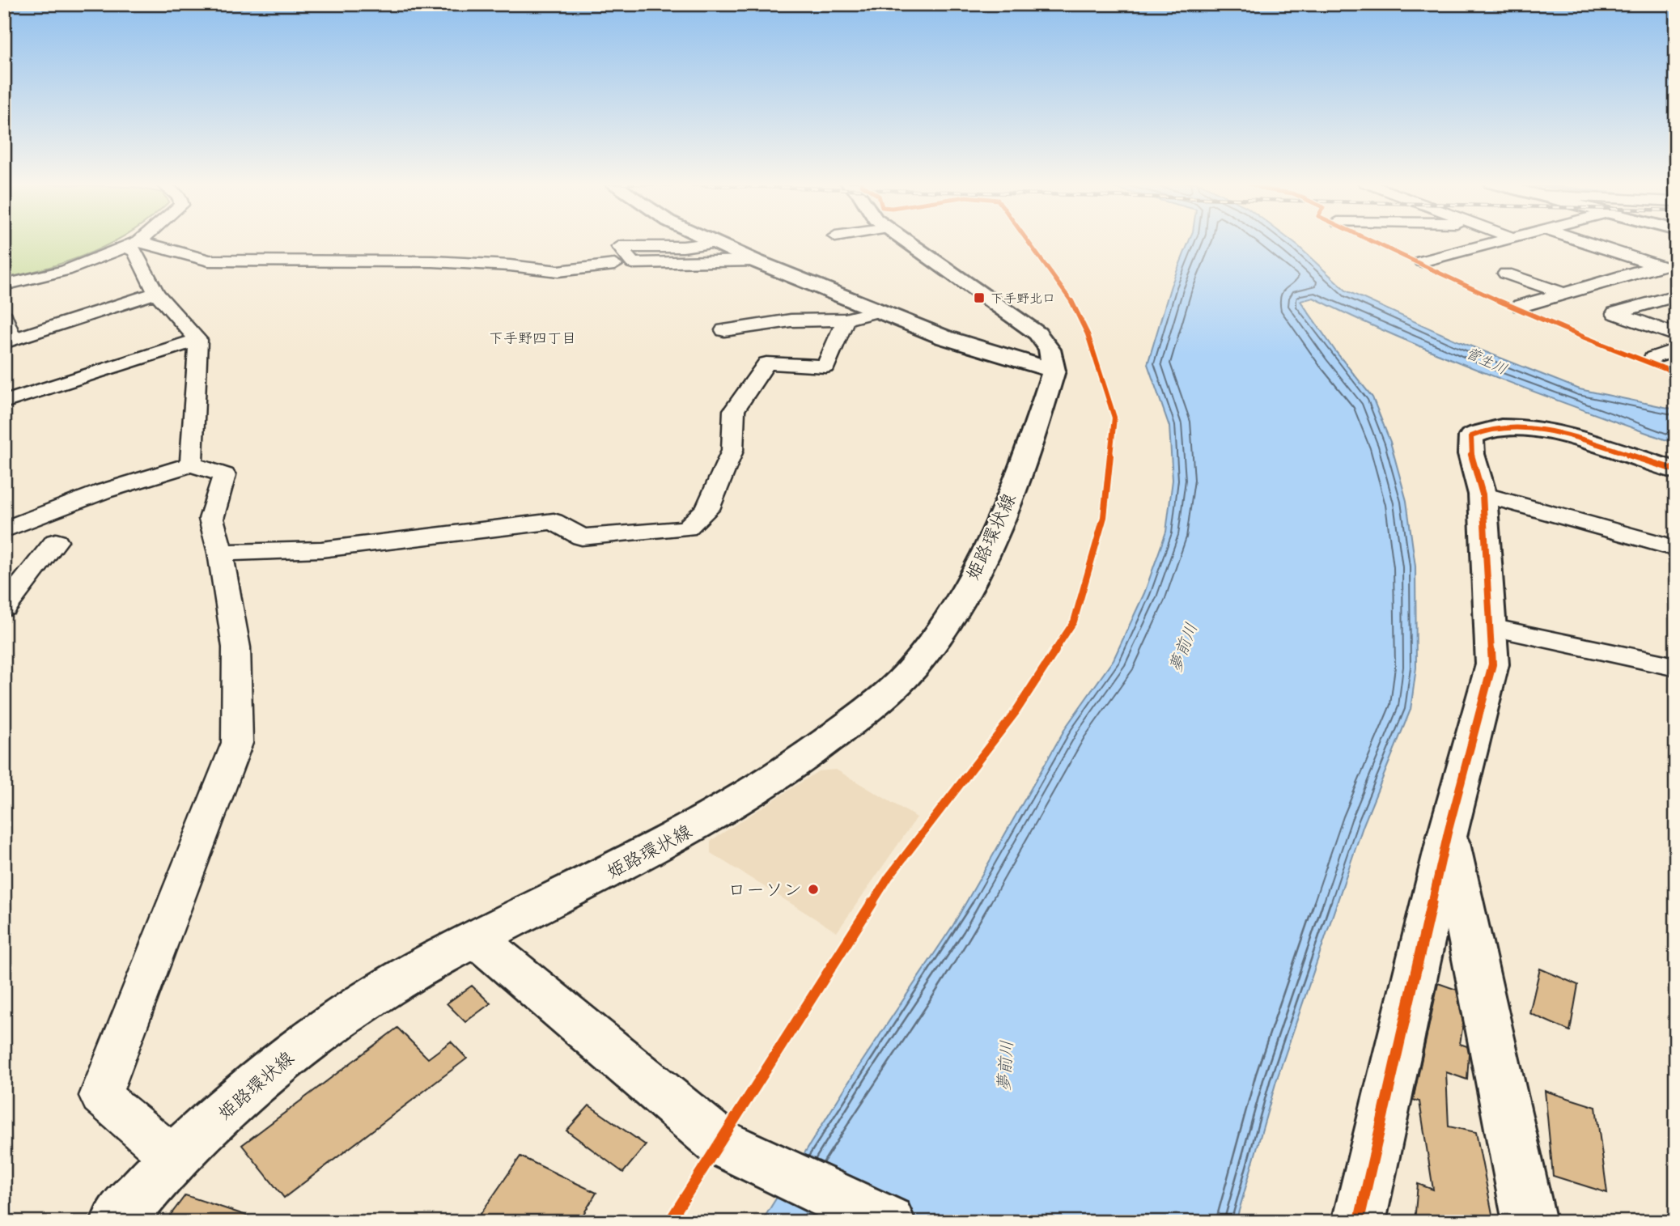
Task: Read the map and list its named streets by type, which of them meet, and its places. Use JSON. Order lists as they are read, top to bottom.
{
  "streets": {
    "street": ["姫路環状線"]
  },
  "districts": ["下手野四丁目"],
  "water": ["菅生川", "夢前川"],
  "places": {
    "transit": ["下手野北口"],
    "other": ["ローソン"]
  }
}
